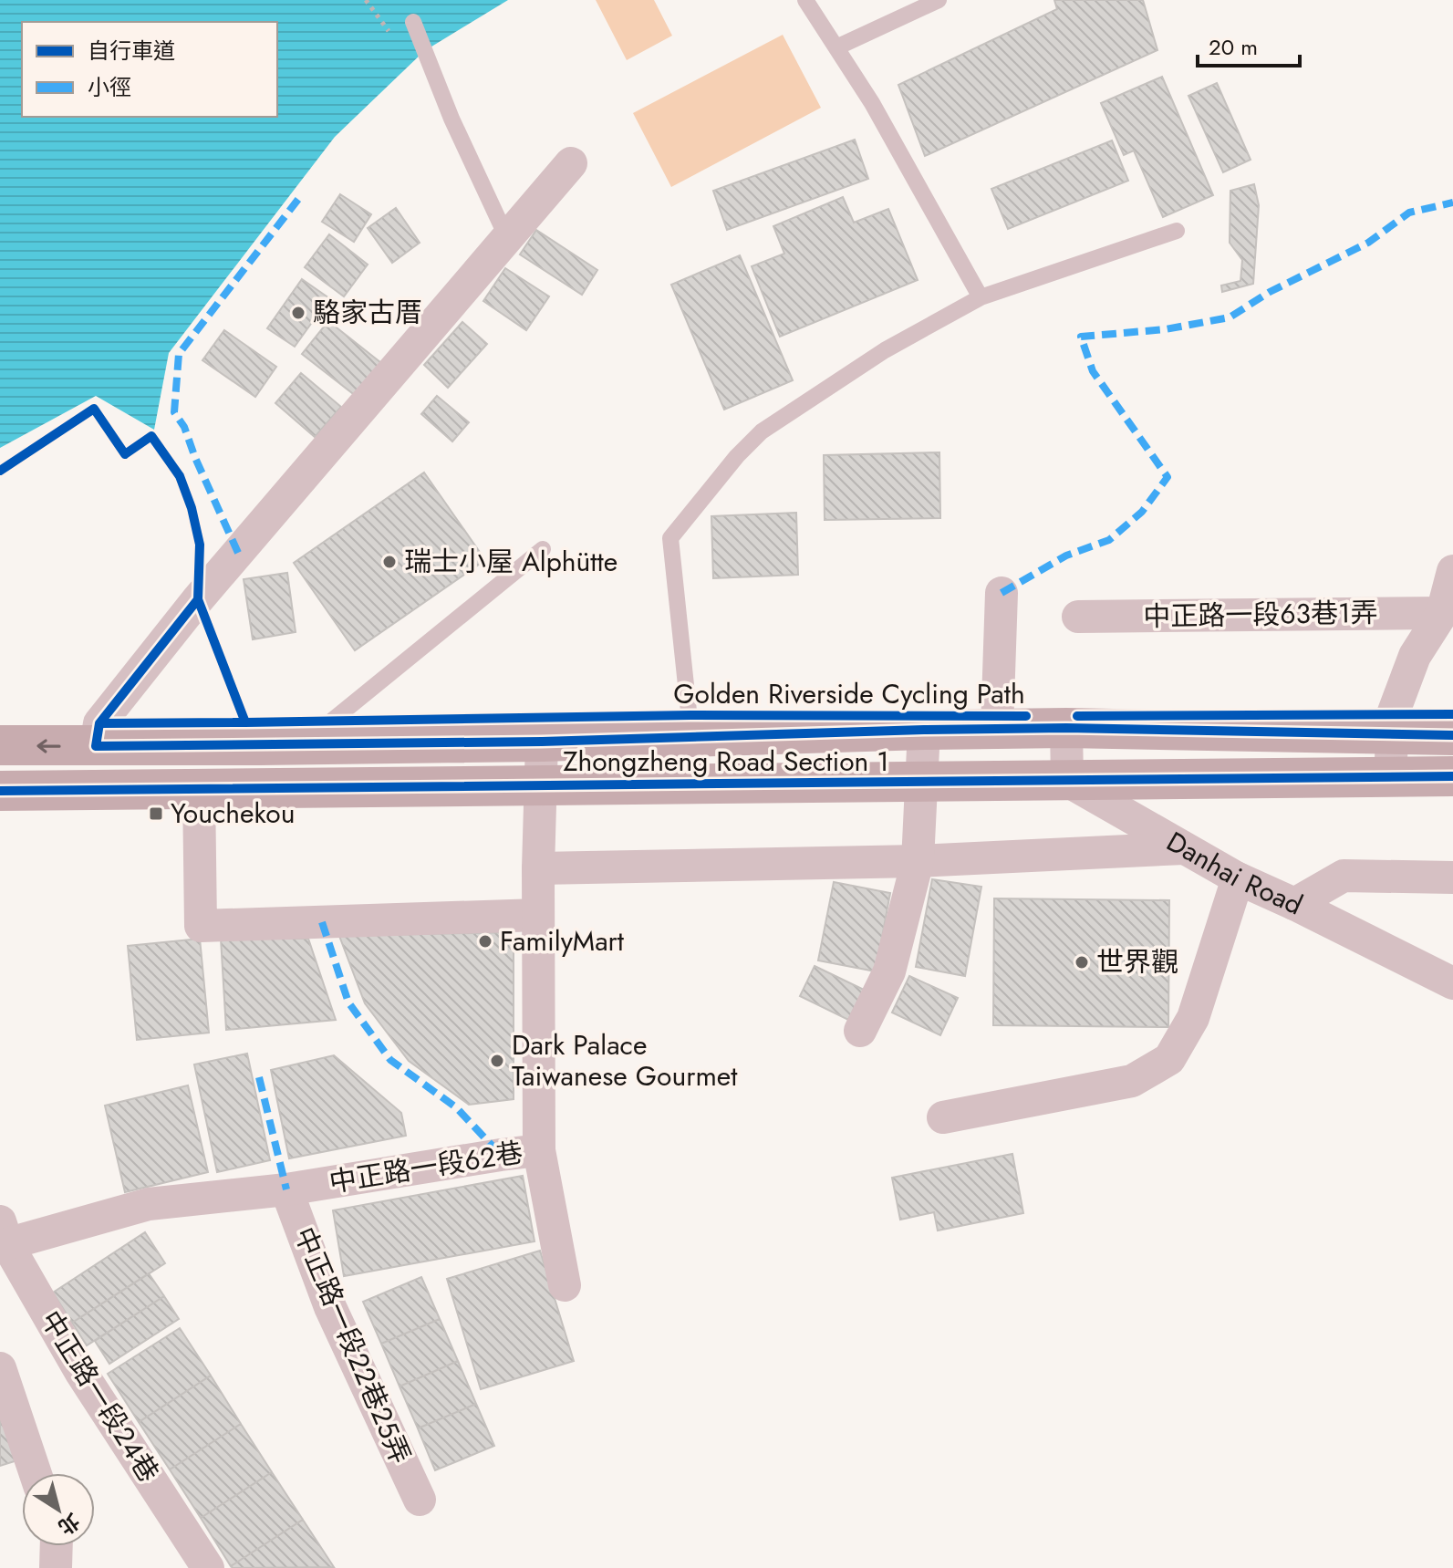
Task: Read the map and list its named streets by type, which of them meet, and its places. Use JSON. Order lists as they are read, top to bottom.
{
  "streets": {
    "main road": ["Zhongzheng Road Section 1"],
    "street": [
      "中正路一段63巷1弄",
      "Danhai Road",
      "中正路一段62巷",
      "中正路一段22巷25弄",
      "中正路一段24巷"
    ],
    "cycle path": ["Golden Riverside Cycling Path"]
  },
  "crossings": [
    ["Zhongzheng Road Section 1", "Danhai Road"],
    ["Zhongzheng Road Section 1", "中正路一段62巷"],
    ["中正路一段62巷", "中正路一段22巷25弄"],
    ["中正路一段62巷", "中正路一段24巷"]
  ],
  "places": {
    "other": [
      "駱家古厝",
      "瑞士小屋 Alphütte",
      "FamilyMart",
      "世界觀",
      "Dark Palace Taiwanese Gourmet"
    ],
    "transit": ["Youchekou"]
  },
  "legend": ["自行車道", "小徑"],
  "scale_bar": "20 m",
  "north": "bottom right"
}
